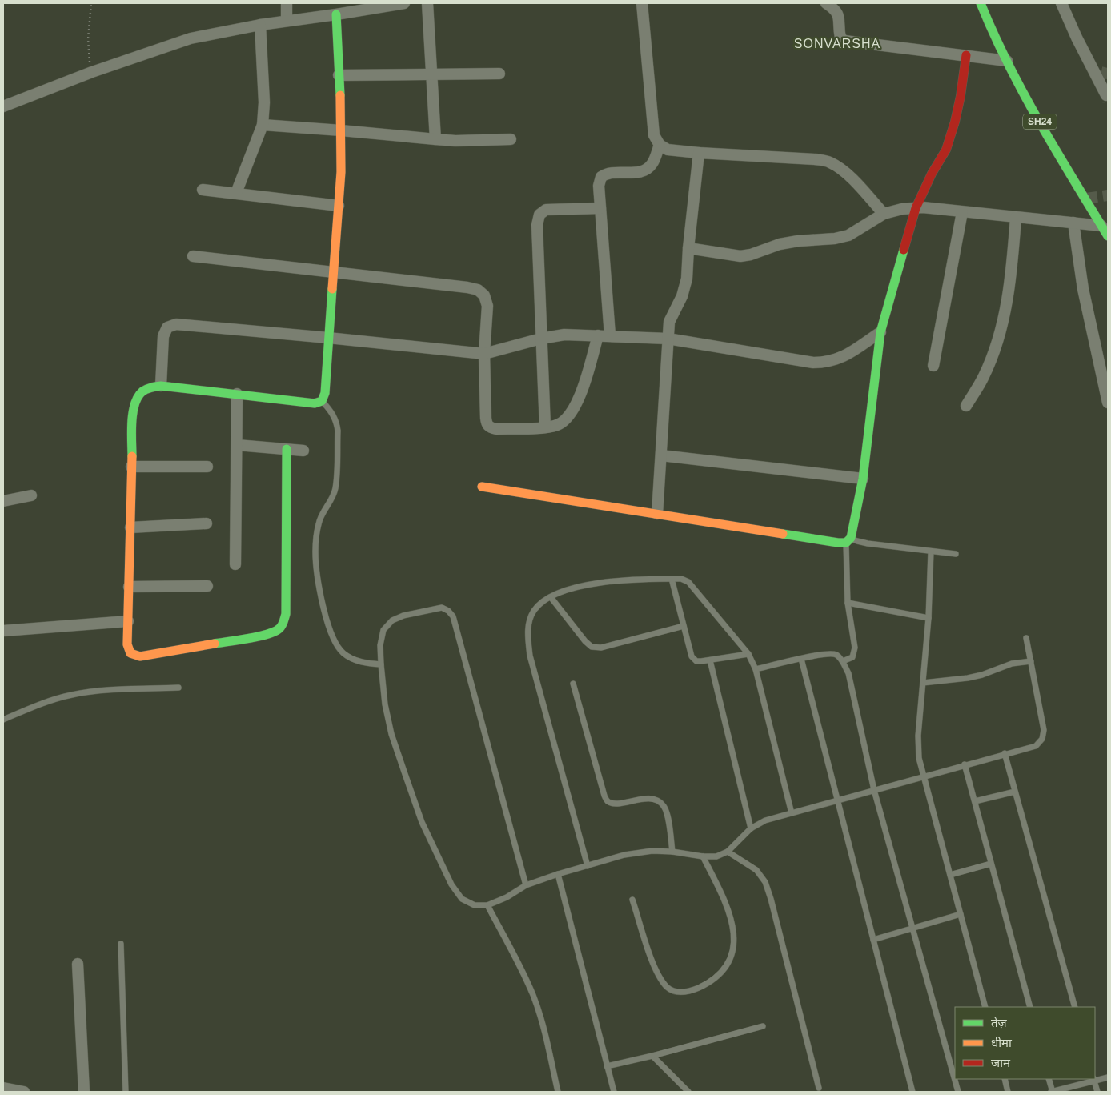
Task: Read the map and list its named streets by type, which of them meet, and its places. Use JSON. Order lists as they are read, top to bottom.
{
  "streets": {
    "street": ["SH24"]
  },
  "districts": ["SONVARSHA"],
  "legend": ["तेज़", "धीमा", "जाम"]
}
